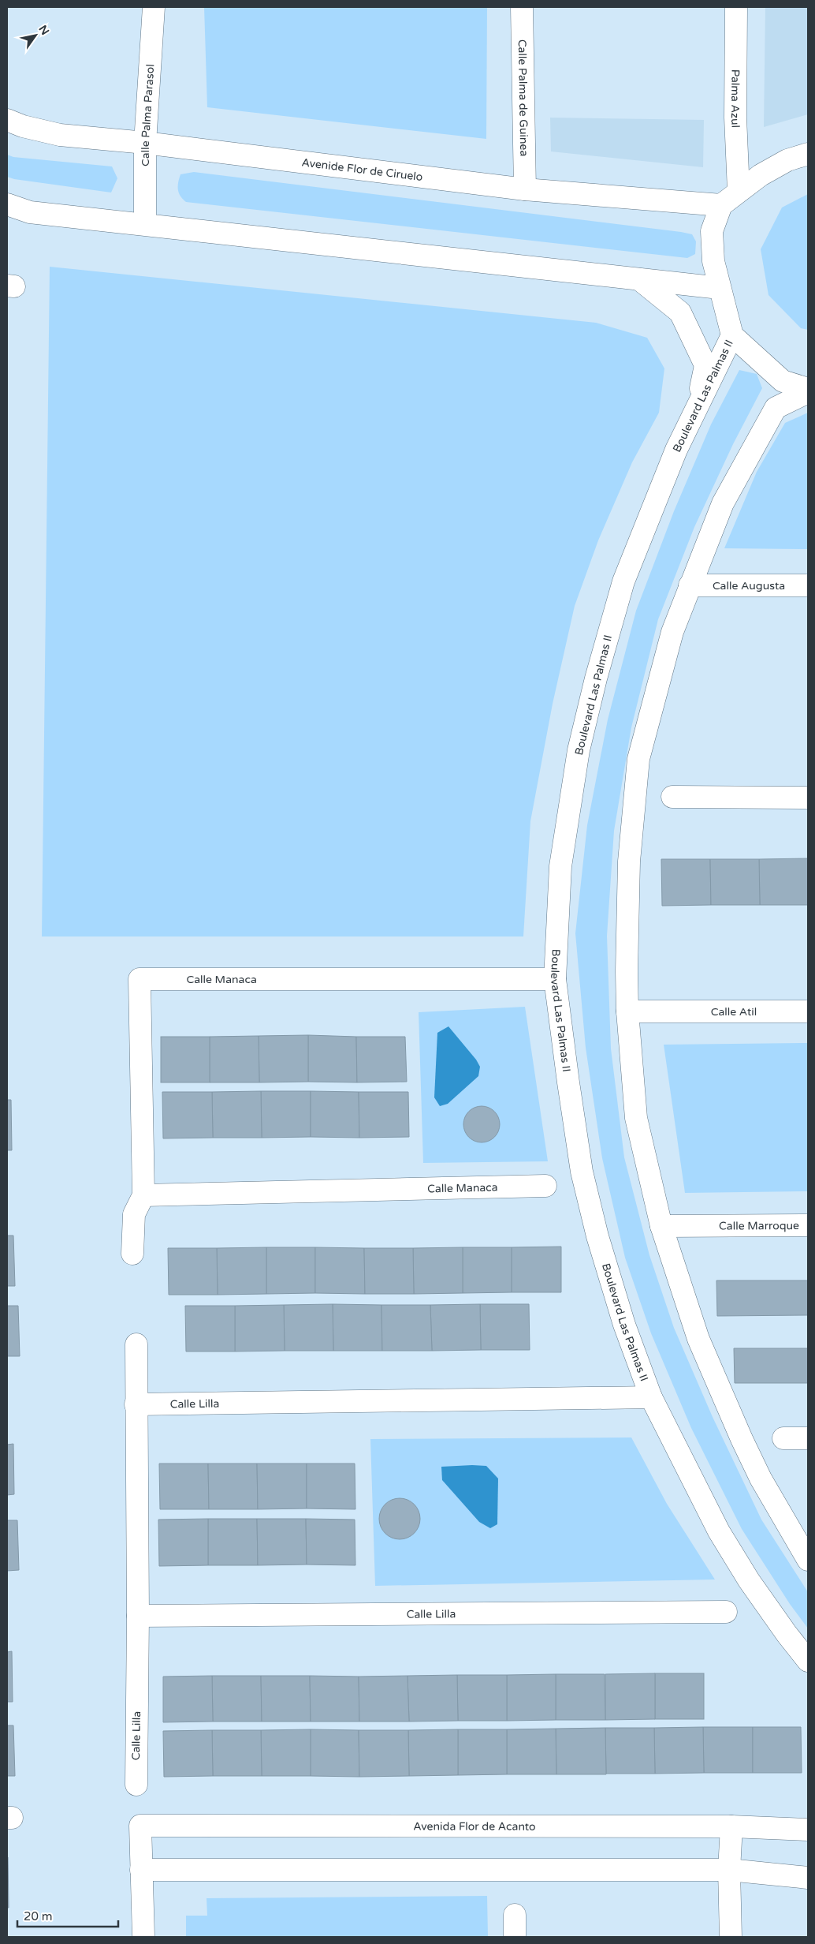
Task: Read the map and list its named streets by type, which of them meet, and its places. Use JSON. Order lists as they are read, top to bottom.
{
  "streets": {
    "street": [
      "Calle Palma de Guinea",
      "Palma Azul",
      "Calle Palma Parasol",
      "Avenide Flor de Ciruelo",
      "Boulevard Las Palmas II",
      "Calle Augusta",
      "Calle Manaca",
      "Calle Atil",
      "Calle Marroque",
      "Calle Lilla",
      "Avenida Flor de Acanto"
    ]
  },
  "crossings": [
    ["Calle Palma de Guinea", "Avenide Flor de Ciruelo"],
    ["Calle Palma Parasol", "Avenide Flor de Ciruelo"],
    ["Boulevard Las Palmas II", "Calle Manaca"],
    ["Boulevard Las Palmas II", "Calle Lilla"]
  ],
  "scale_bar": "20 m",
  "north": "top right"
}
